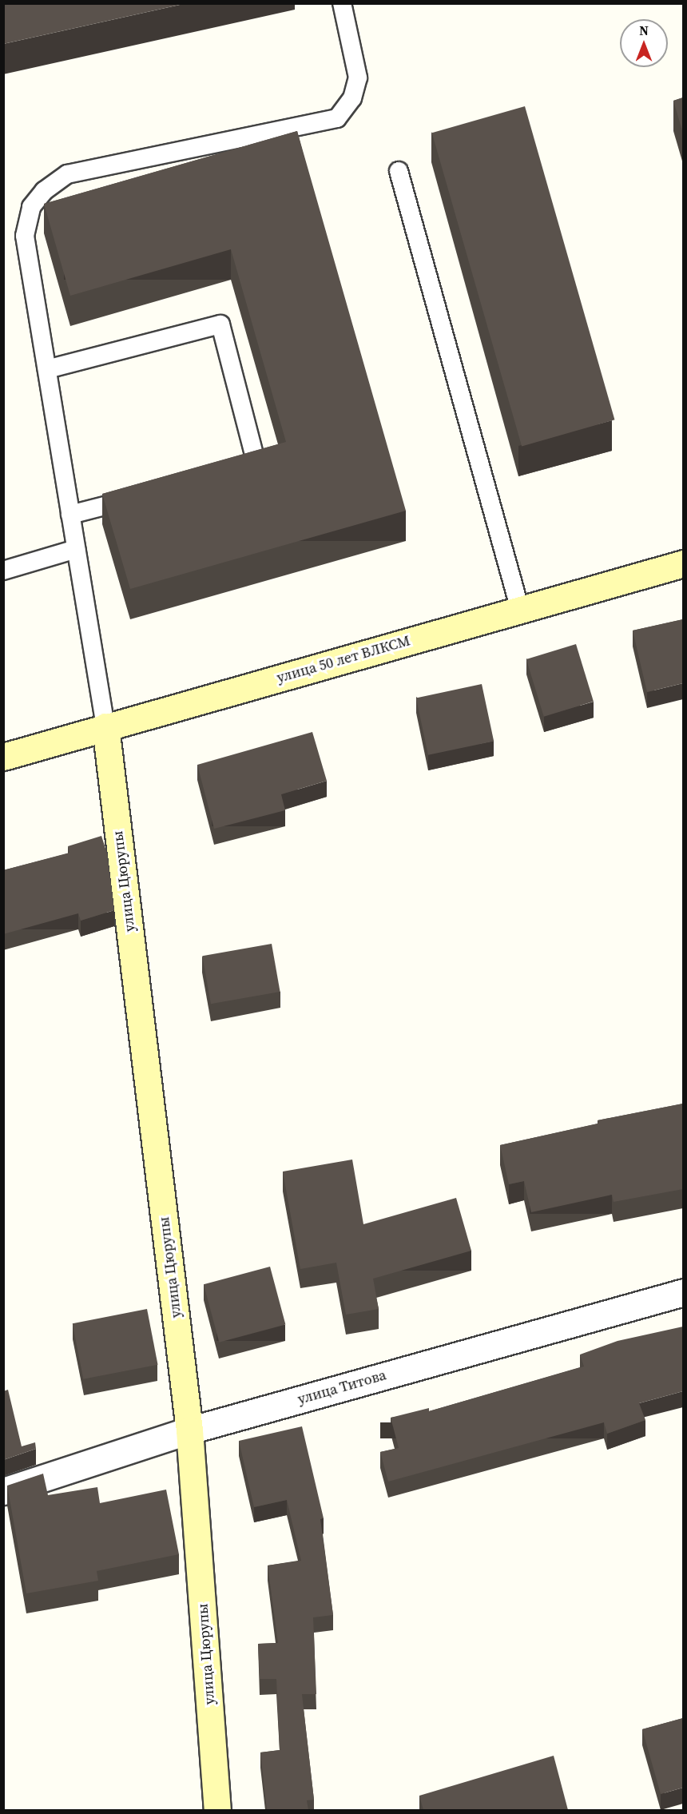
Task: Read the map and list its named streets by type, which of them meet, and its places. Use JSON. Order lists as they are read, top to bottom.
{
  "streets": {
    "street": ["улица 50 лет ВЛКСМ", "улица Цюрупы", "улица Титова"]
  },
  "crossings": [
    ["улица 50 лет ВЛКСМ", "улица Цюрупы"],
    ["улица Цюрупы", "улица Титова"]
  ],
  "north": "top"
}
